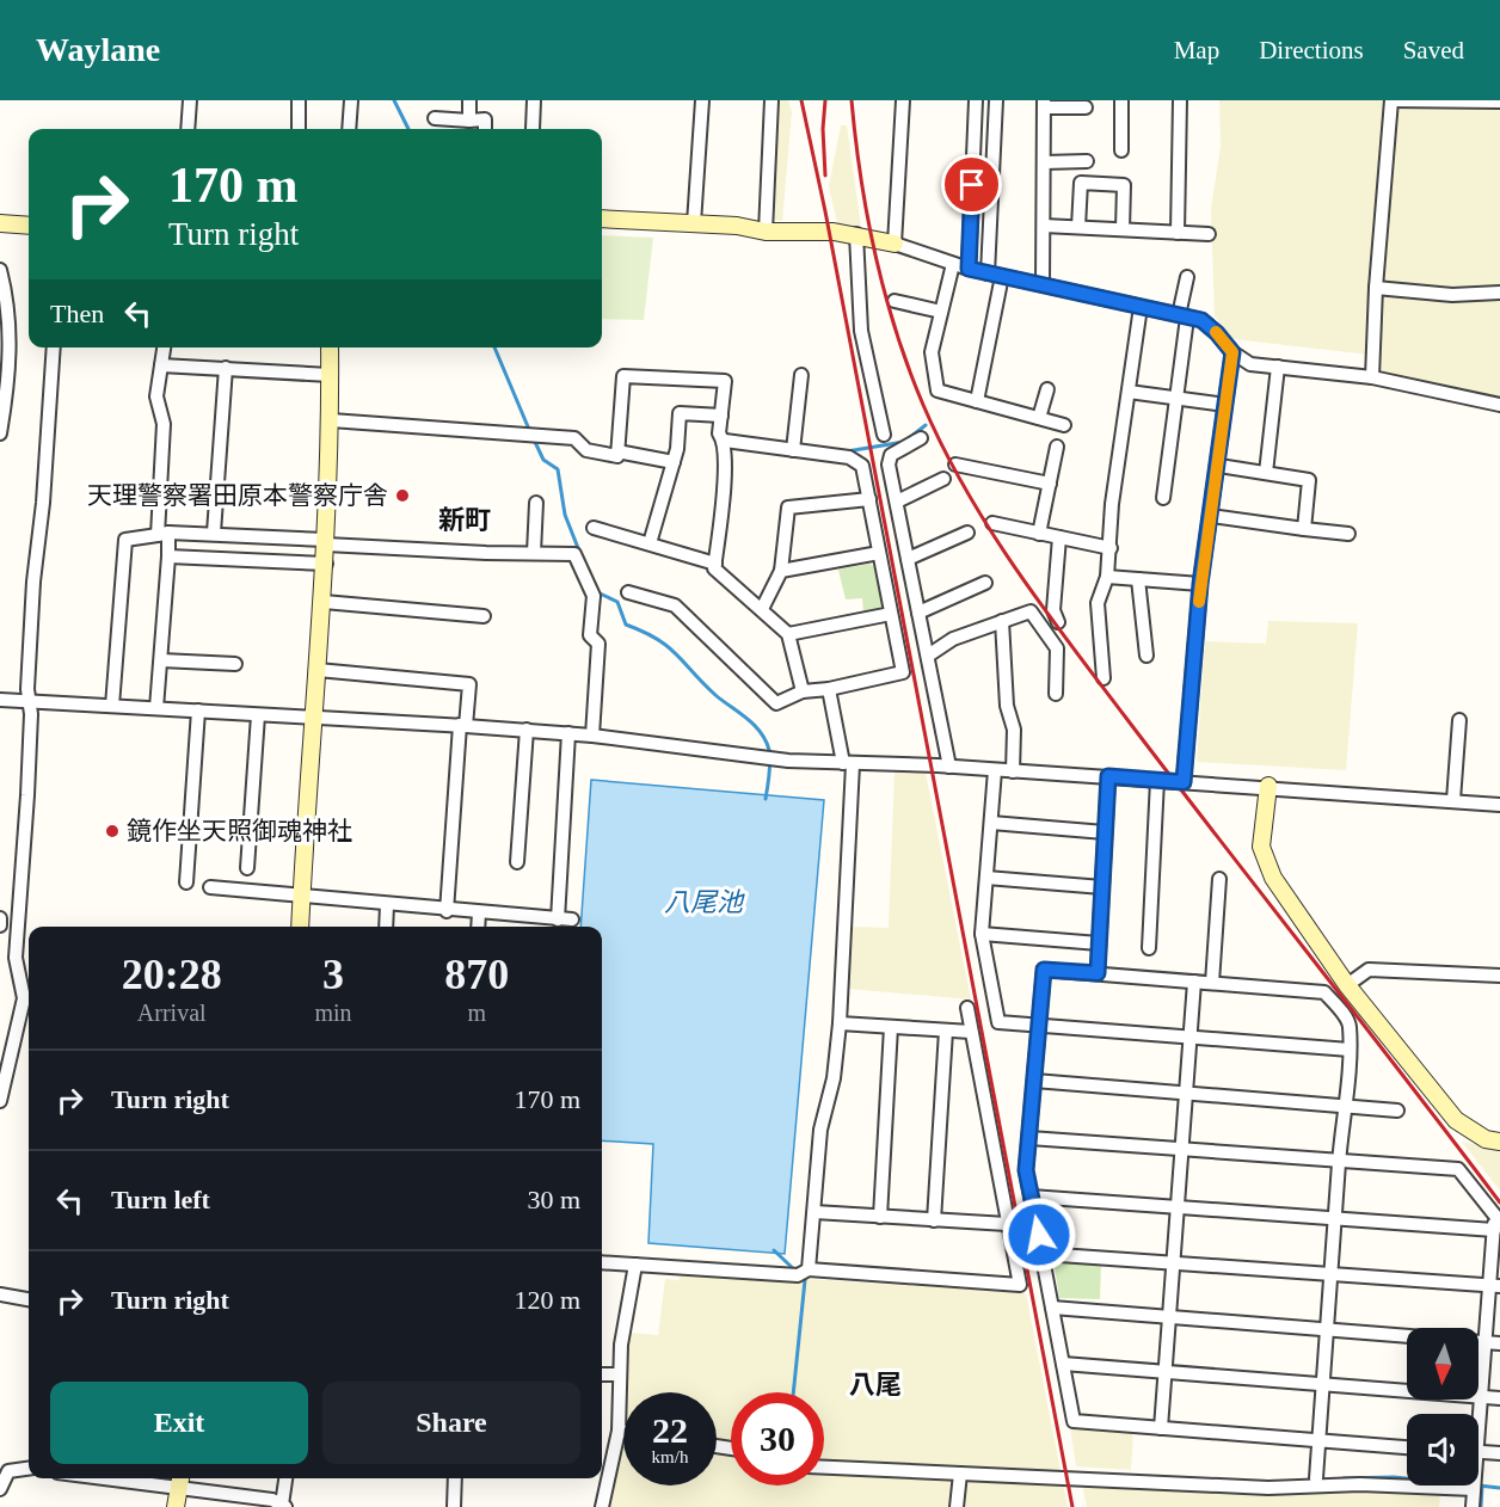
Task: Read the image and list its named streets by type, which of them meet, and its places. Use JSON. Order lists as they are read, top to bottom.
{
  "districts": ["新町", "八尾"],
  "water": ["八尾池"],
  "places": ["天理警察署田原本警察庁舎", "鏡作坐天照御魂神社"],
  "north": "bottom",
  "page": {
    "header": "Waylane",
    "nav": ["Map", "Directions", "Saved"],
    "turn": ["170 m", "Turn right"],
    "then": "Then",
    "eta": [
      "20:28",
      "Arrival",
      "3",
      "min",
      "870",
      "m"
    ],
    "list": [
      {
        "name": "Turn right",
        "value": "170 m"
      },
      {
        "name": "Turn left",
        "value": "30 m"
      },
      {
        "name": "Turn right",
        "value": "120 m"
      }
    ],
    "buttons": ["Exit", "Share"],
    "speed": "22 km/h",
    "limit": "30"
  }
}
